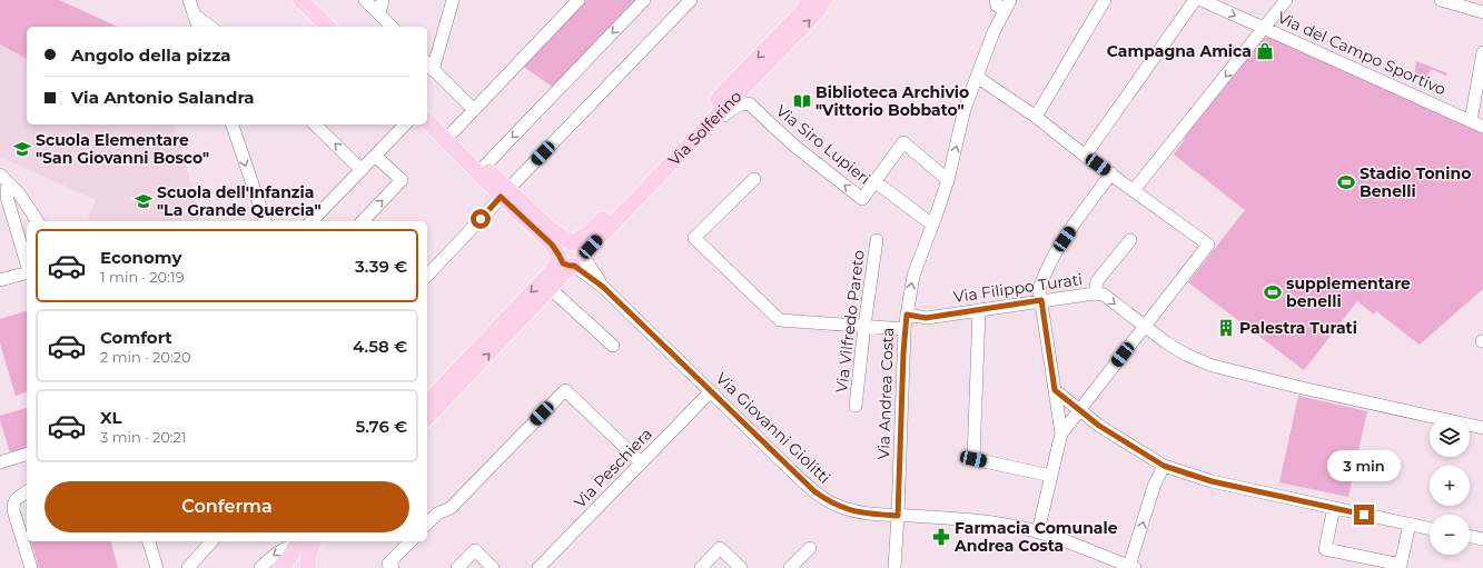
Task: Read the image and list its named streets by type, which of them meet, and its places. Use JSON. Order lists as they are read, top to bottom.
{
  "streets": {
    "main road": ["Via Solferino"],
    "street": [
      "Via del Campo Sportivo",
      "Via Siro Lupieri",
      "Via Filippo Turati",
      "Via Vilfredo Pareto",
      "Via Andrea Costa",
      "Via Giovanni Giolitti",
      "Via Peschiera"
    ]
  },
  "crossings": [
    ["Via Solferino", "Via Giovanni Giolitti"],
    ["Via Siro Lupieri", "Via Andrea Costa"],
    ["Via Filippo Turati", "Via Andrea Costa"],
    ["Via Andrea Costa", "Via Giovanni Giolitti"],
    ["Via Giovanni Giolitti", "Via Peschiera"]
  ],
  "one_way": ["Via Siro Lupieri"],
  "places": {
    "shop": ["Campagna Amica"],
    "library": ["Biblioteca Archivio \"Vittorio Bobbato\""],
    "school or university": ["Scuola Elementare \"San Giovanni Bosco\"", "Scuola dell'Infanzia \"La Grande Quercia\""],
    "sports": ["Stadio Tonino Benelli", "supplementare benelli"],
    "building": ["Palestra Turati"],
    "pharmacy": ["Farmacia Comunale Andrea Costa"]
  },
  "page": {
    "banner": ["Angolo della pizza", "Via Antonio Salandra"],
    "list": [
      {
        "name": "Economy",
        "note": "1 min · 20:19",
        "value": "3.39 €"
      },
      {
        "name": "Comfort",
        "note": "2 min · 20:20",
        "value": "4.58 €"
      },
      {
        "name": "XL",
        "note": "3 min · 20:21",
        "value": "5.76 €"
      }
    ],
    "map_buttons": ["+", "−"],
    "bubble": "3 min",
    "buttons": "Conferma"
  }
}
